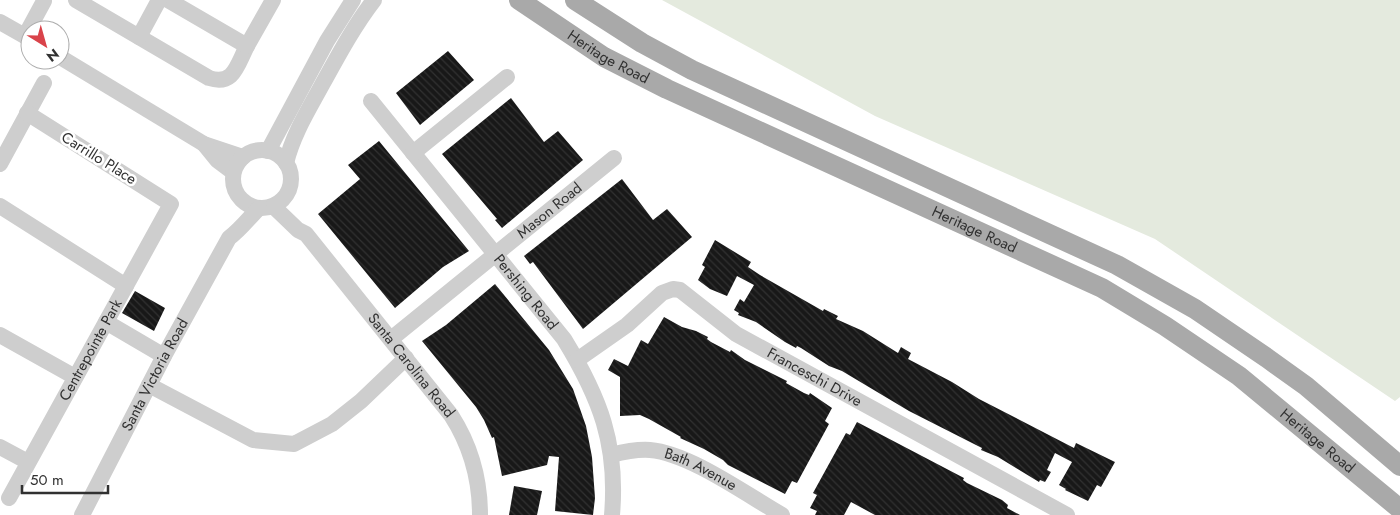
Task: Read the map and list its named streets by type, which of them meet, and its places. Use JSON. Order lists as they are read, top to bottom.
{
  "streets": {
    "main road": ["Heritage Road"],
    "street": [
      "Carrillo Place",
      "Mason Road",
      "Pershing Road",
      "Centrepointe Park",
      "Santa Carolina Road",
      "Santa Victoria Road",
      "Franceschi Drive",
      "Bath Avenue"
    ]
  },
  "crossings": [
    ["Carrillo Place", "Centrepointe Park"],
    ["Mason Road", "Pershing Road"],
    ["Mason Road", "Santa Carolina Road"],
    ["Pershing Road", "Franceschi Drive"],
    ["Pershing Road", "Bath Avenue"],
    ["Santa Carolina Road", "Santa Victoria Road"]
  ],
  "scale_bar": "50 m",
  "north": "bottom right"
}
